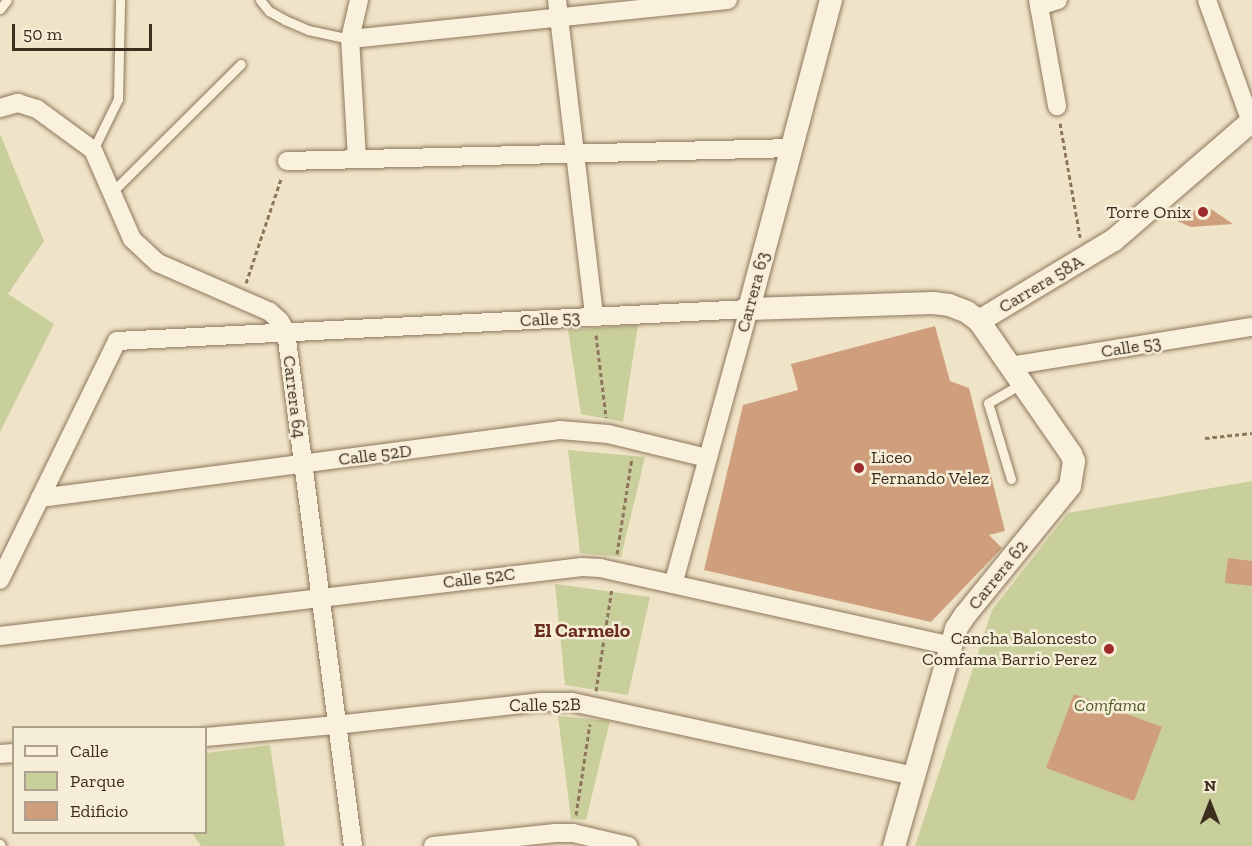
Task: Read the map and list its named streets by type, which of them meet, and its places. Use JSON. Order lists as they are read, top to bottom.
{
  "streets": {
    "street": [
      "Carrera 58A",
      "Carrera 63",
      "Calle 53",
      "Carrera 64",
      "Calle 52D",
      "Carrera 62",
      "Calle 52C",
      "Calle 52B"
    ]
  },
  "crossings": [
    ["Carrera 58A", "Calle 53"],
    ["Carrera 58A", "Carrera 62"],
    ["Carrera 63", "Calle 53"],
    ["Carrera 63", "Calle 52D"],
    ["Carrera 63", "Calle 52C"],
    ["Calle 53", "Carrera 64"],
    ["Calle 53", "Calle 52D"],
    ["Carrera 64", "Calle 52D"],
    ["Carrera 64", "Calle 52C"],
    ["Carrera 64", "Calle 52B"],
    ["Carrera 62", "Calle 52C"],
    ["Carrera 62", "Calle 52B"]
  ],
  "districts": ["El Carmelo"],
  "parks": ["Comfama"],
  "places": ["Torre Onix", "Liceo Fernando Velez", "Cancha Baloncesto Comfama Barrio Perez"],
  "legend": ["Calle", "Parque", "Edificio"],
  "scale_bar": "50 m",
  "north": "top"
}
